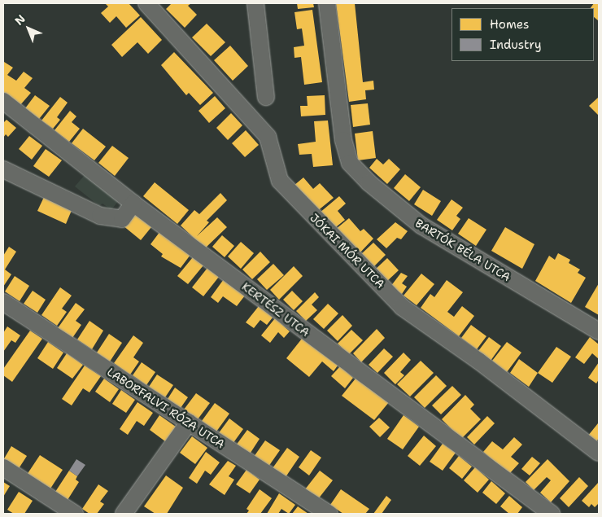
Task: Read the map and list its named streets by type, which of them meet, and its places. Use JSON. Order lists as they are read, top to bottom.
{
  "streets": {
    "street": [
      "BARTÓK BÉLA UTCA",
      "JÓKAI MÓR UTCA",
      "KERTÉSZ UTCA",
      "LABORFALVI RÓZA UTCA"
    ]
  },
  "legend": ["Homes", "Industry"],
  "north": "top left"
}
